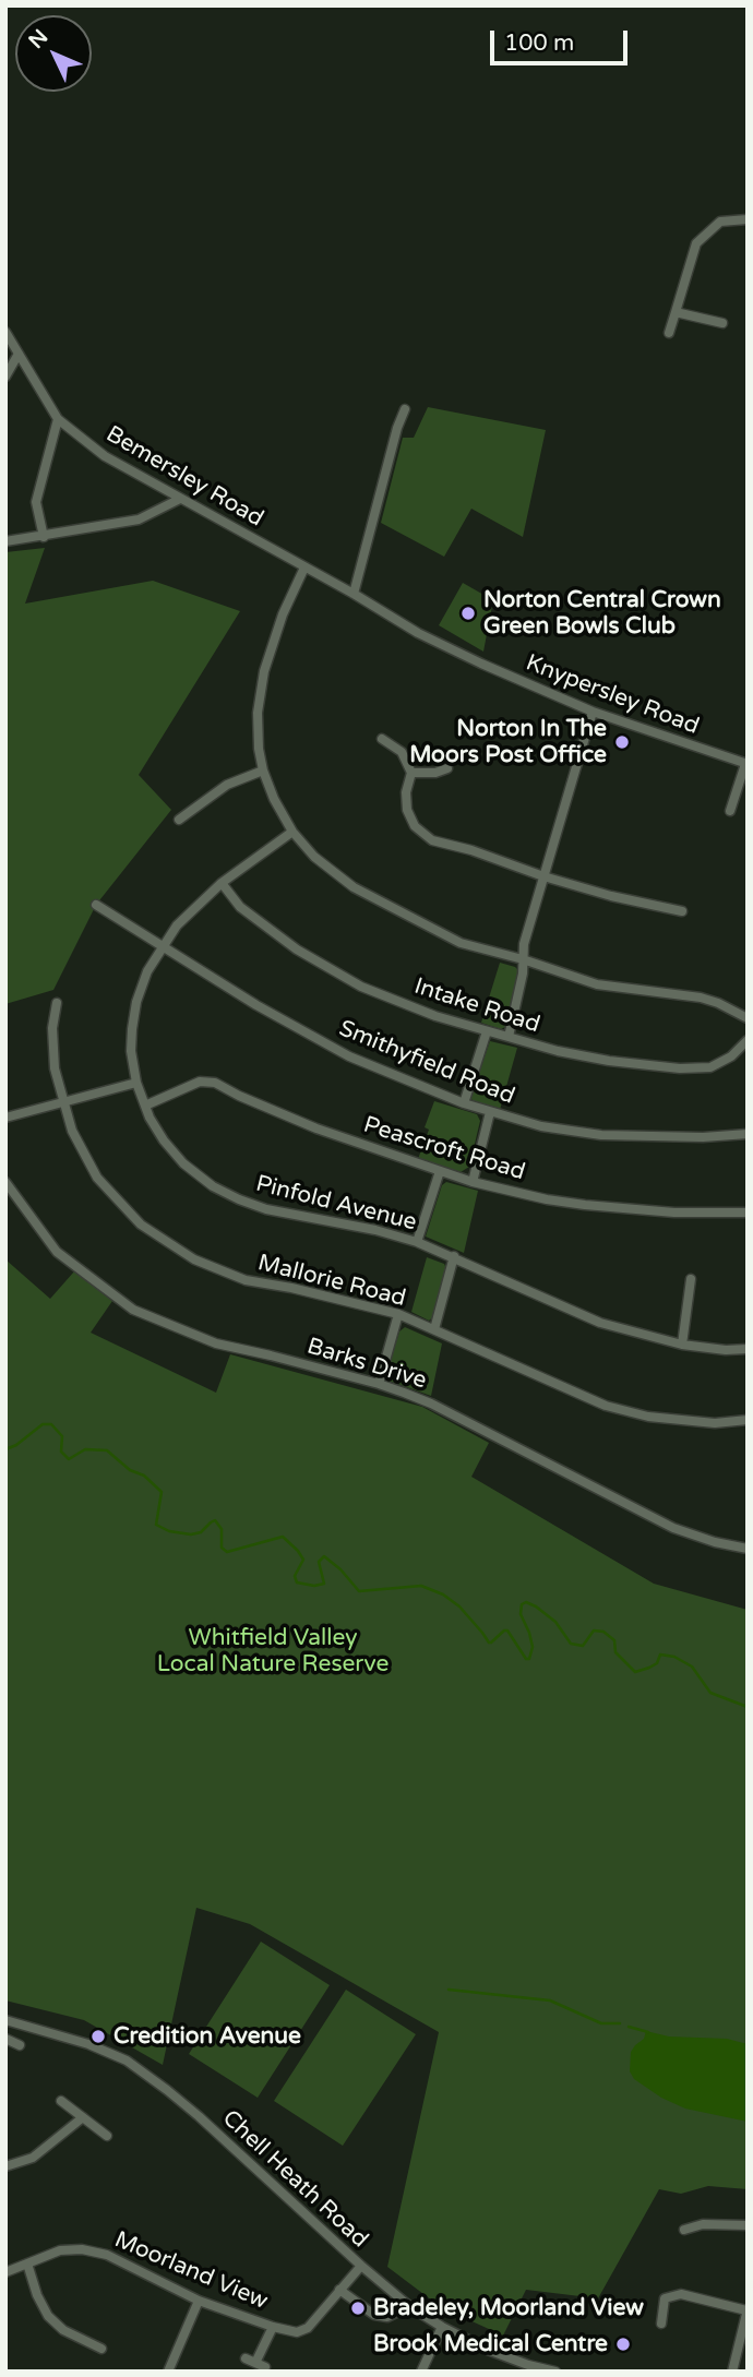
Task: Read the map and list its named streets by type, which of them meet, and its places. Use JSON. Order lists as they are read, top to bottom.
{
  "streets": {
    "street": [
      "Bemersley Road",
      "Knypersley Road",
      "Intake Road",
      "Smithyfield Road",
      "Peascroft Road",
      "Pinfold Avenue",
      "Mallorie Road",
      "Barks Drive",
      "Chell Heath Road",
      "Moorland View"
    ]
  },
  "crossings": [
    ["Bemersley Road", "Knypersley Road"],
    ["Intake Road", "Pinfold Avenue"],
    ["Smithyfield Road", "Pinfold Avenue"],
    ["Peascroft Road", "Pinfold Avenue"],
    ["Chell Heath Road", "Moorland View"]
  ],
  "parks": ["Whitfield Valley Local Nature Reserve"],
  "places": [
    "Norton Central Crown Green Bowls Club",
    "Norton In The Moors Post Office",
    "Credition Avenue",
    "Bradeley, Moorland View",
    "Brook Medical Centre"
  ],
  "scale_bar": "100 m",
  "north": "top left"
}
